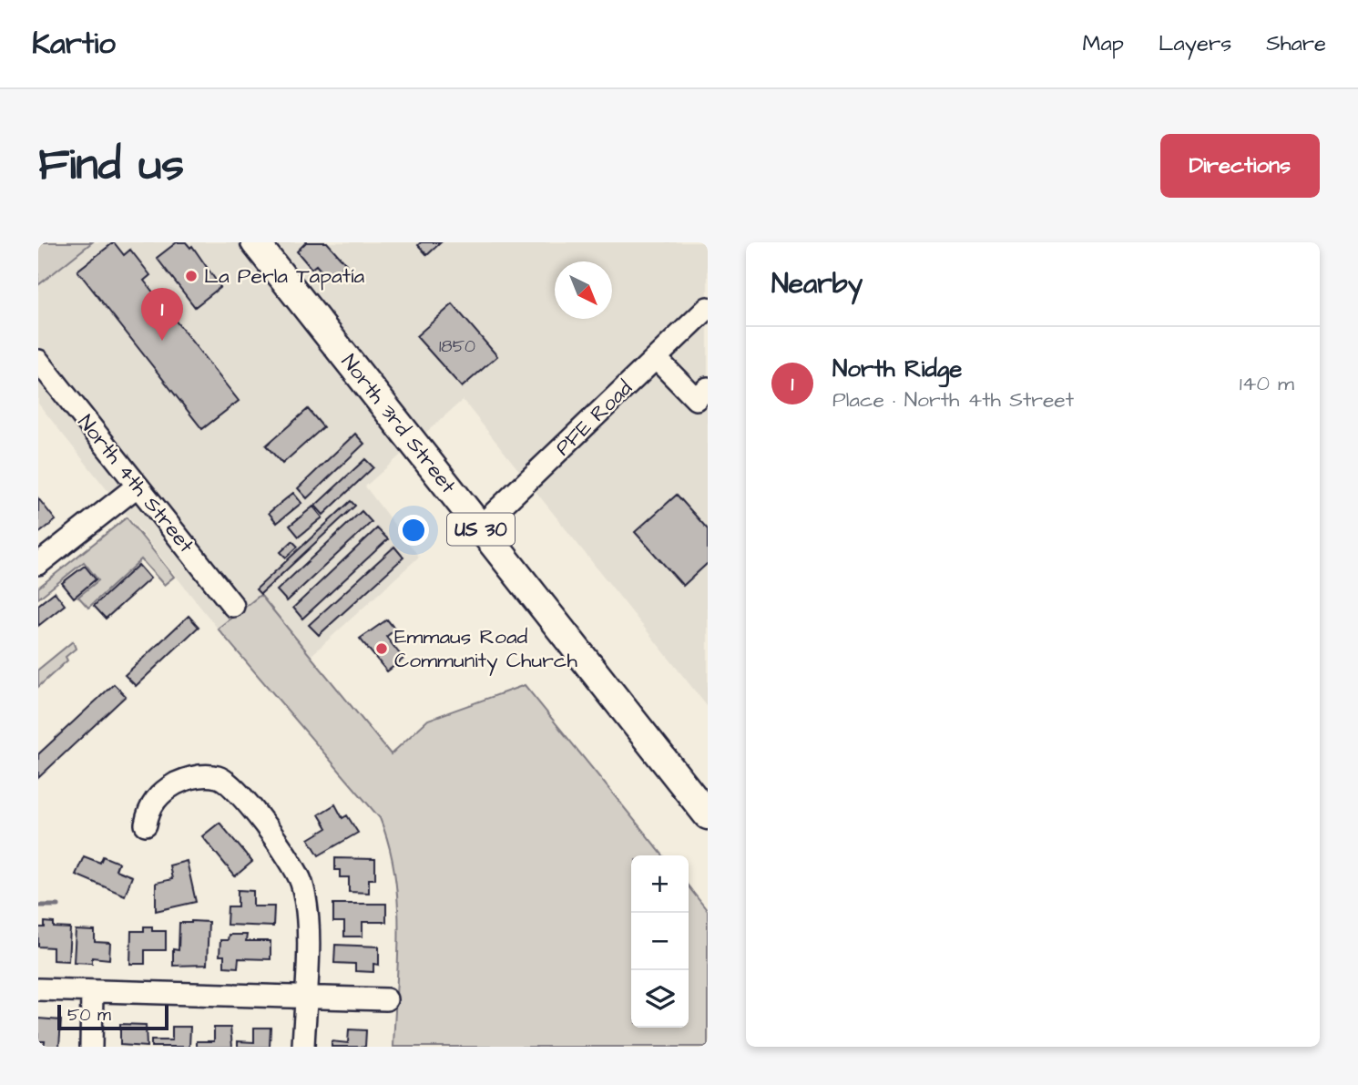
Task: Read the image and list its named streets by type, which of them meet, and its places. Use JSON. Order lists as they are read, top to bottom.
{
  "streets": {
    "main road": ["North 3rd Street", "US 30"],
    "street": ["PFE Road", "North 4th Street"]
  },
  "crossings": [
    ["PFE Road", "North 3rd Street"]
  ],
  "places": ["La Perla Tapatía", "Emmaus Road Community Church"],
  "house_numbers": ["1850"],
  "scale_bar": "50 m",
  "north": "bottom right",
  "page": {
    "header": "Kartio",
    "nav": ["Map", "Layers", "Share"],
    "buttons": "Directions",
    "title": "Find us",
    "heading": "Nearby",
    "pins": "1",
    "list": [
      {
        "mark": "1",
        "name": "North Ridge",
        "note": "Place · North 4th Street",
        "value": "140 m"
      }
    ],
    "map_buttons": ["+", "−"],
    "scale": "50 m"
  }
}
